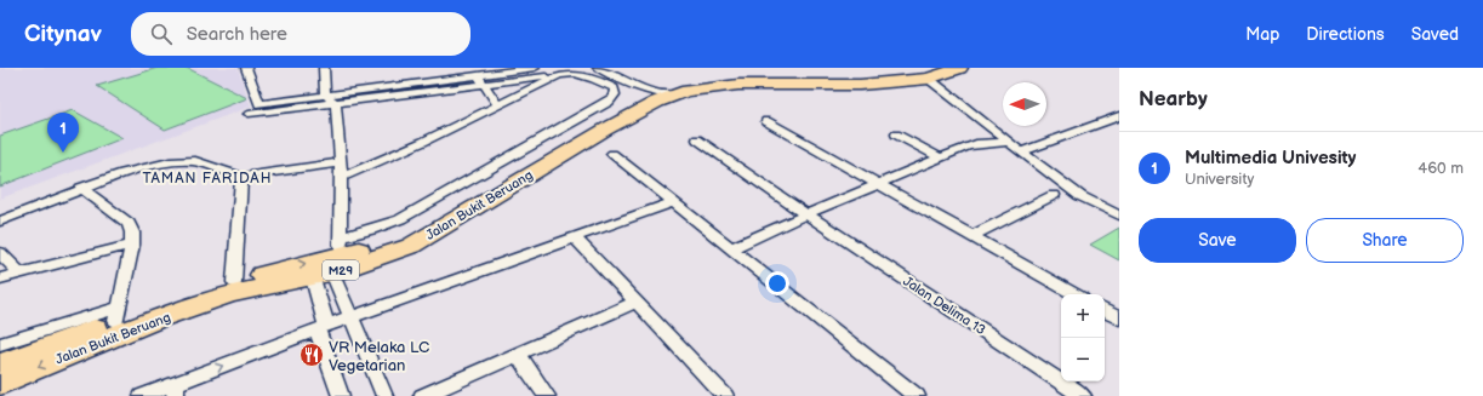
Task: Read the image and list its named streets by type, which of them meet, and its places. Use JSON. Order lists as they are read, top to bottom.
{
  "streets": {
    "main road": ["Jalan Bukit Beruang", "M29"],
    "street": ["Jalan Delima 13"]
  },
  "districts": ["TAMAN FARIDAH"],
  "places": {
    "restaurant": ["VR Melaka LC Vegetarian"]
  },
  "north": "left",
  "page": {
    "header": "Citynav",
    "search": "Search here",
    "nav": ["Map", "Directions", "Saved"],
    "heading": "Nearby",
    "pins": "1",
    "list": [
      {
        "mark": "1",
        "name": "Multimedia Univesity",
        "note": "University",
        "value": "460 m"
      }
    ],
    "buttons": ["Save", "Share"],
    "map_buttons": ["+", "−"]
  }
}
